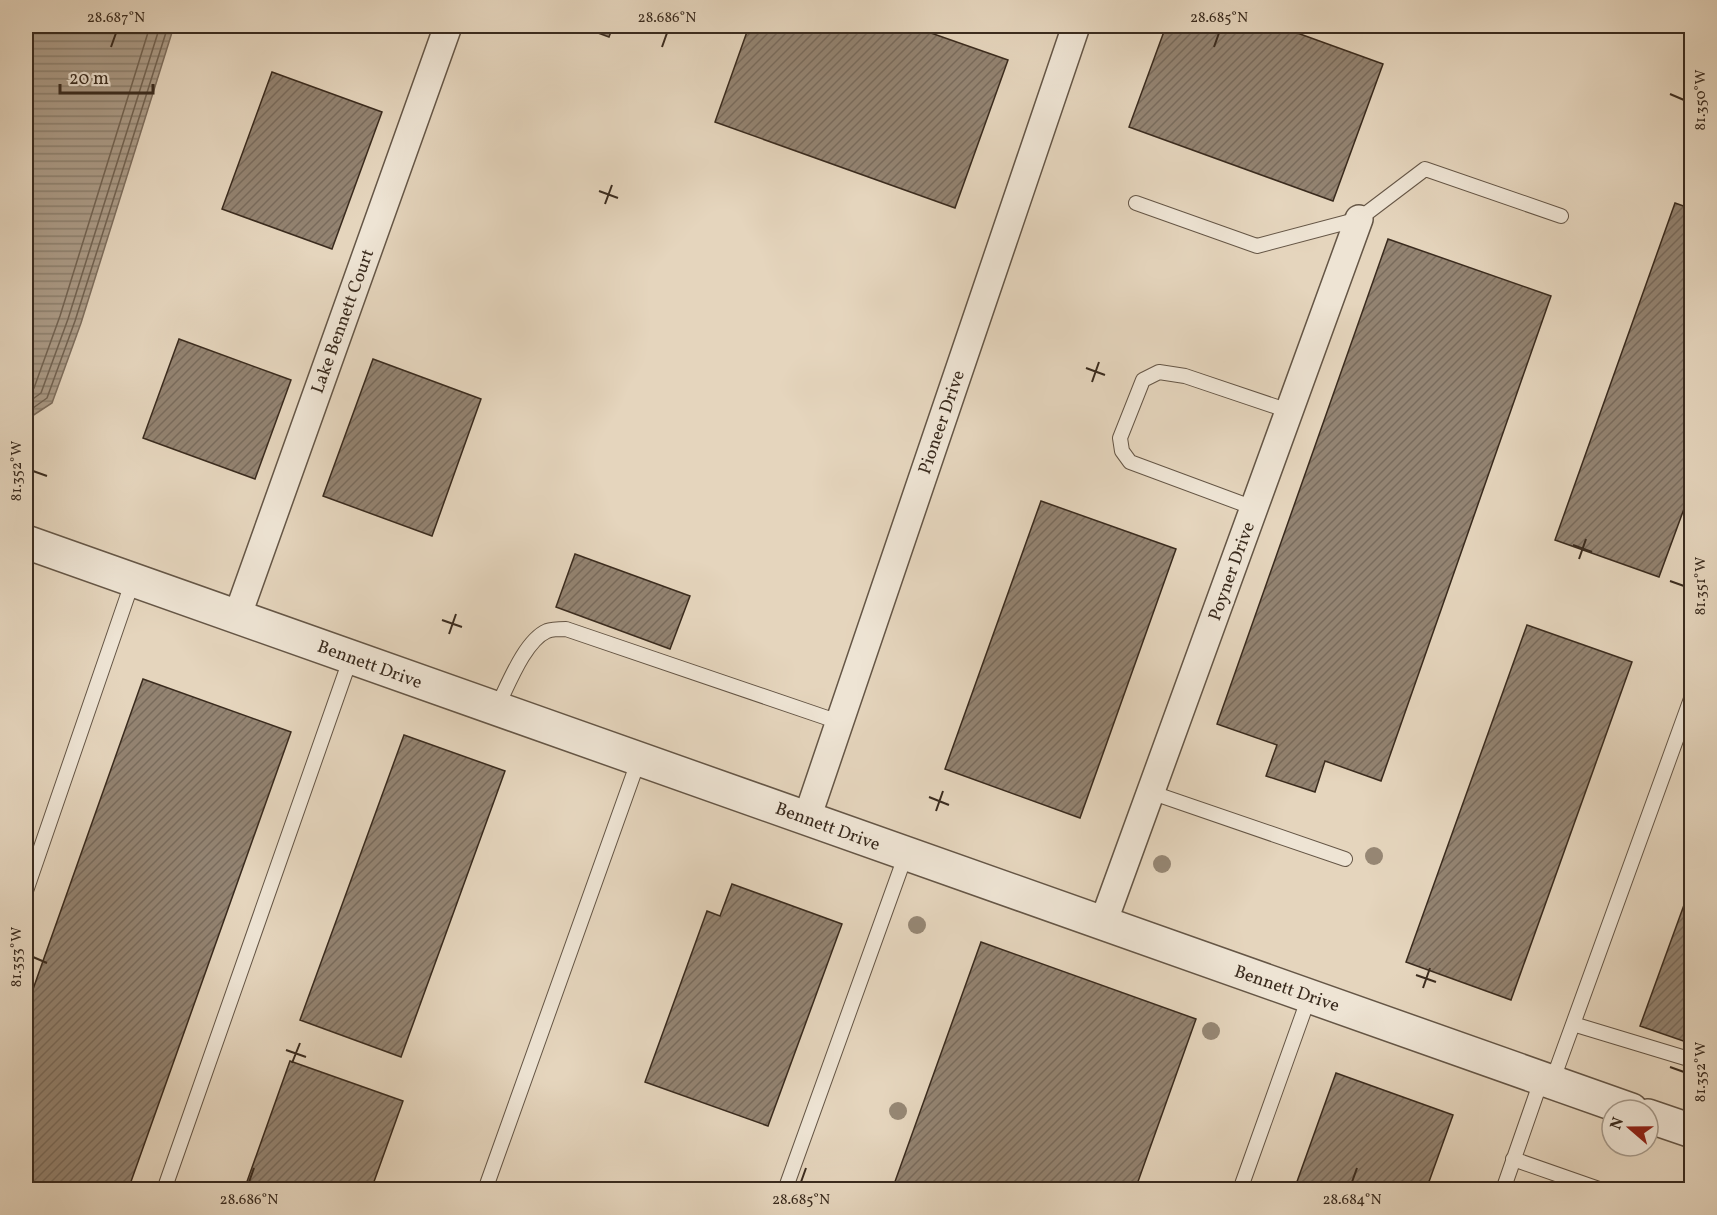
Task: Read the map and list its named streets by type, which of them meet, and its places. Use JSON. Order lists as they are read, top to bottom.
{
  "streets": {
    "street": [
      "Lake Bennett Court",
      "Pioneer Drive",
      "Poyner Drive",
      "Bennett Drive"
    ]
  },
  "crossings": [
    ["Lake Bennett Court", "Bennett Drive"],
    ["Pioneer Drive", "Bennett Drive"],
    ["Poyner Drive", "Bennett Drive"]
  ],
  "scale_bar": "20 m",
  "north": "left",
  "coordinates": [
    "28.687°N",
    "28.686°N",
    "28.685°N",
    "81.350°W",
    "81.352°W",
    "81.351°W",
    "81.353°W",
    "28.684°N"
  ]
}
